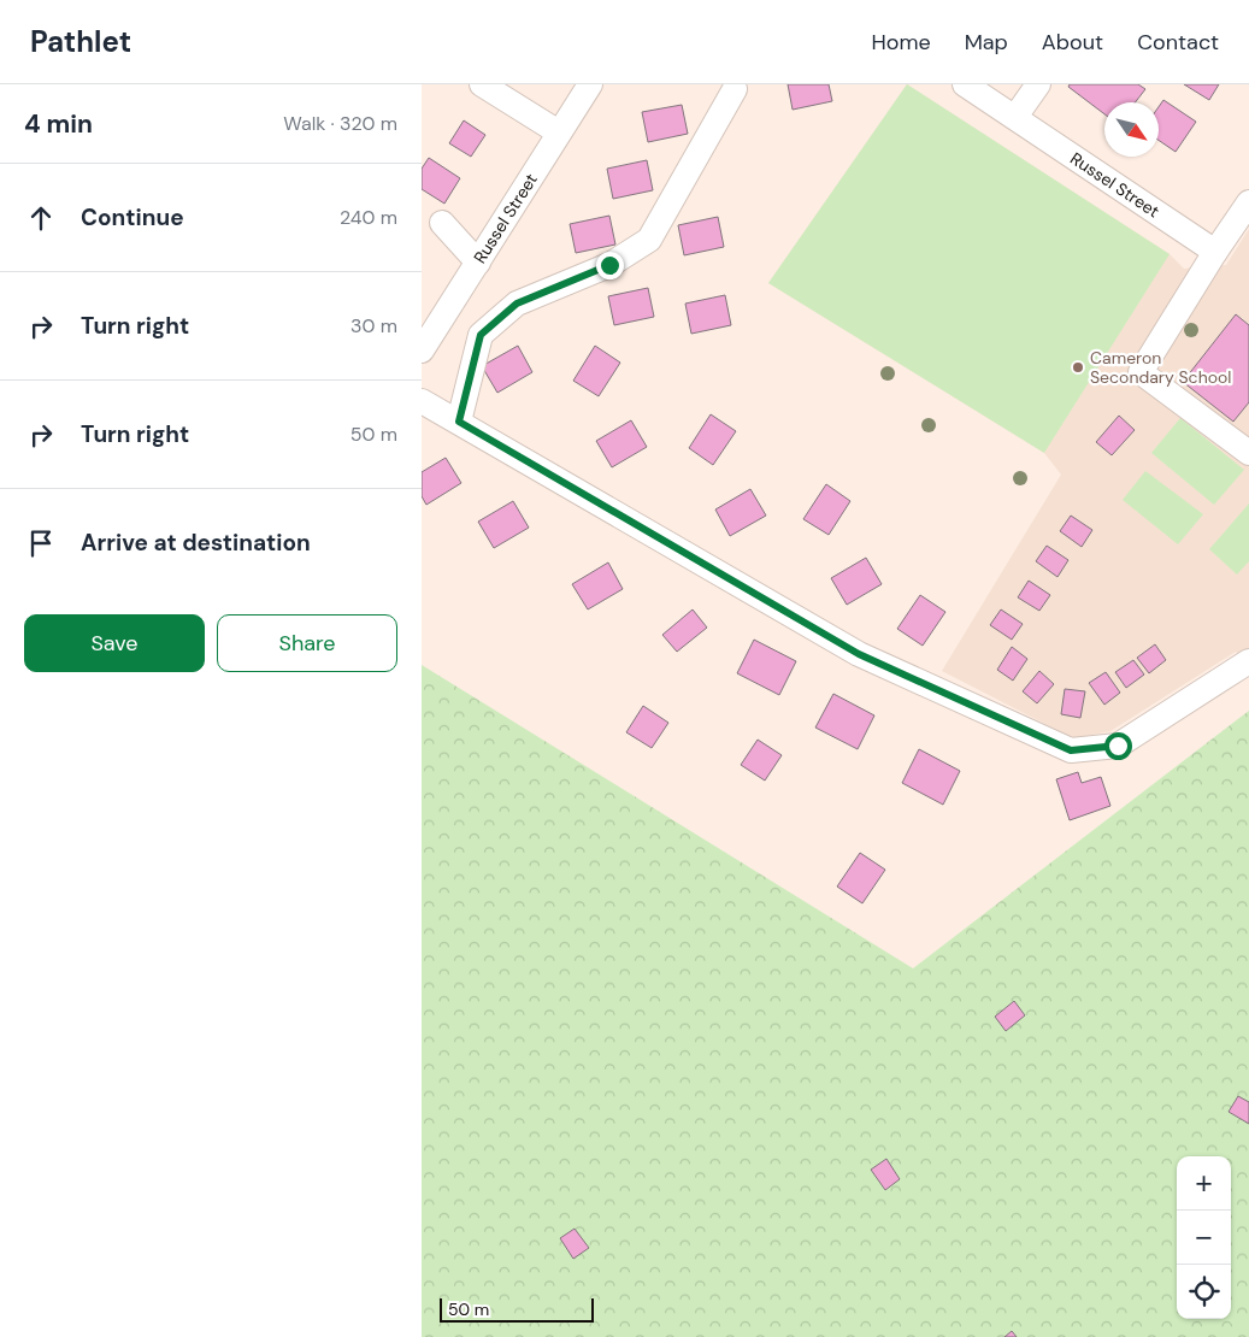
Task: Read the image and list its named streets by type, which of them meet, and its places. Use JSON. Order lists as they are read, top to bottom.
{
  "streets": {
    "street": ["Russel Street"]
  },
  "places": ["Cameron Secondary School"],
  "scale_bar": "50 m",
  "north": "bottom right",
  "page": {
    "header": "Pathlet",
    "nav": [
      "Home",
      "Map",
      "About",
      "Contact"
    ],
    "heading": ["4 min", "Walk · 320 m"],
    "list": [
      ["Continue", "240 m"],
      ["Turn right", "30 m"],
      ["Turn right", "50 m"],
      "Arrive at destination"
    ],
    "buttons": ["Save", "Share"],
    "map_buttons": ["+", "−"],
    "scale": "50 m"
  }
}
